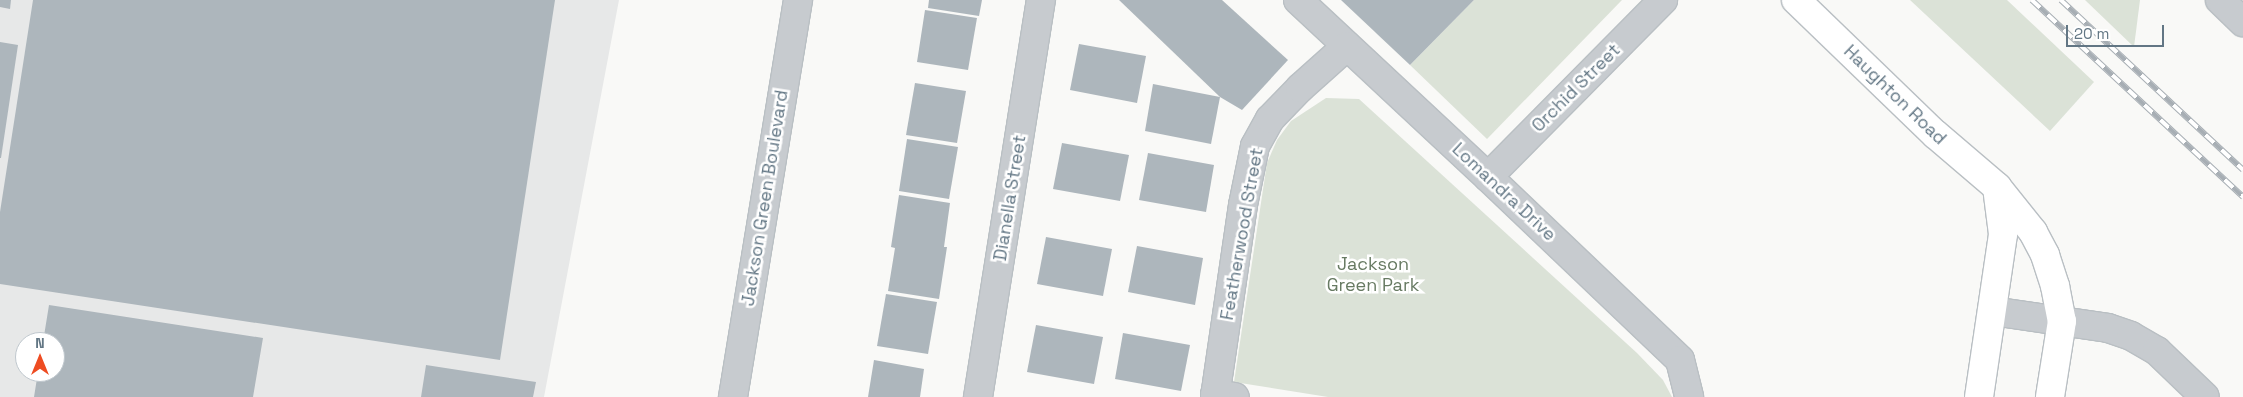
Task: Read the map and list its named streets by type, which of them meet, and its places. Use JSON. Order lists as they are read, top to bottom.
{
  "streets": {
    "main road": ["Haughton Road"],
    "street": [
      "Orchid Street",
      "Lomandra Drive",
      "Jackson Green Boulevard",
      "Dianella Street",
      "Featherwood Street"
    ]
  },
  "crossings": [
    ["Orchid Street", "Lomandra Drive"],
    ["Lomandra Drive", "Featherwood Street"]
  ],
  "parks": ["Jackson Green Park"],
  "scale_bar": "20 m",
  "north": "top"
}
